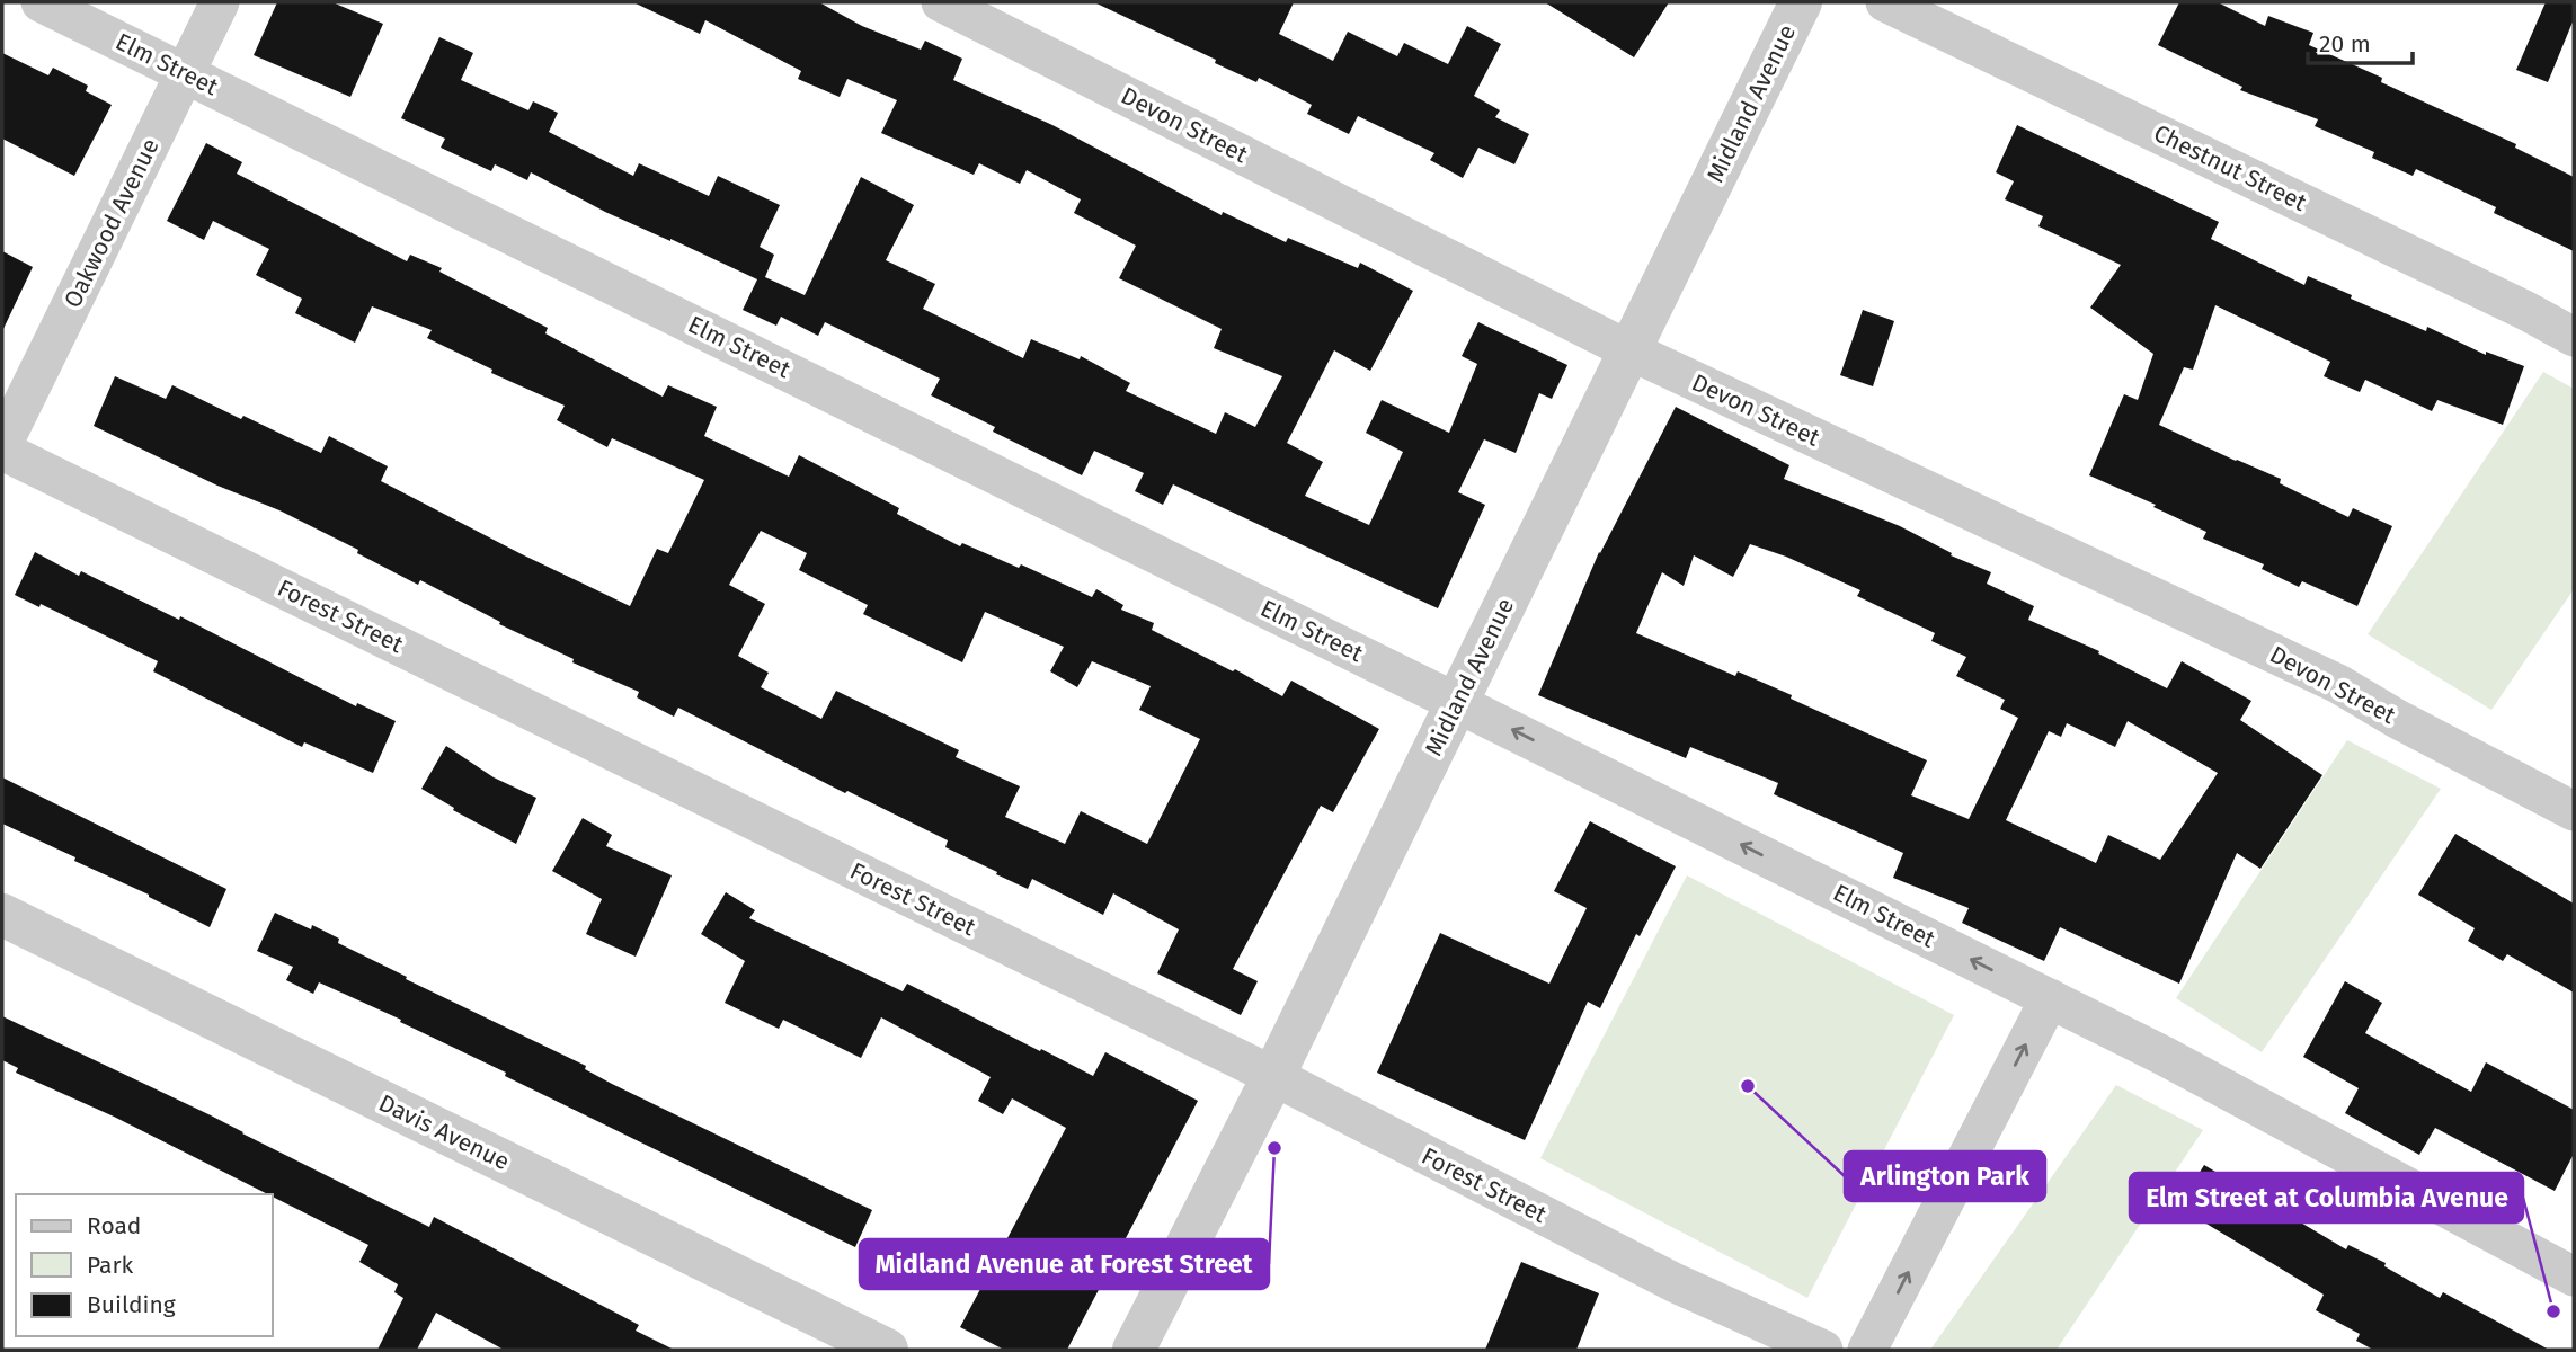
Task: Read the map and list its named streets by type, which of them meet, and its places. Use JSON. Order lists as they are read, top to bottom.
{
  "streets": {
    "street": [
      "Elm Street",
      "Midland Avenue",
      "Devon Street",
      "Chestnut Street",
      "Oakwood Avenue",
      "Forest Street",
      "Davis Avenue"
    ]
  },
  "crossings": [
    ["Elm Street", "Midland Avenue"],
    ["Elm Street", "Oakwood Avenue"],
    ["Midland Avenue", "Devon Street"],
    ["Midland Avenue", "Forest Street"],
    ["Oakwood Avenue", "Forest Street"]
  ],
  "places": ["Arlington Park", "Midland Avenue at Forest Street", "Elm Street at Columbia Avenue"],
  "legend": ["Road", "Park", "Building"],
  "scale_bar": "20 m"
}
